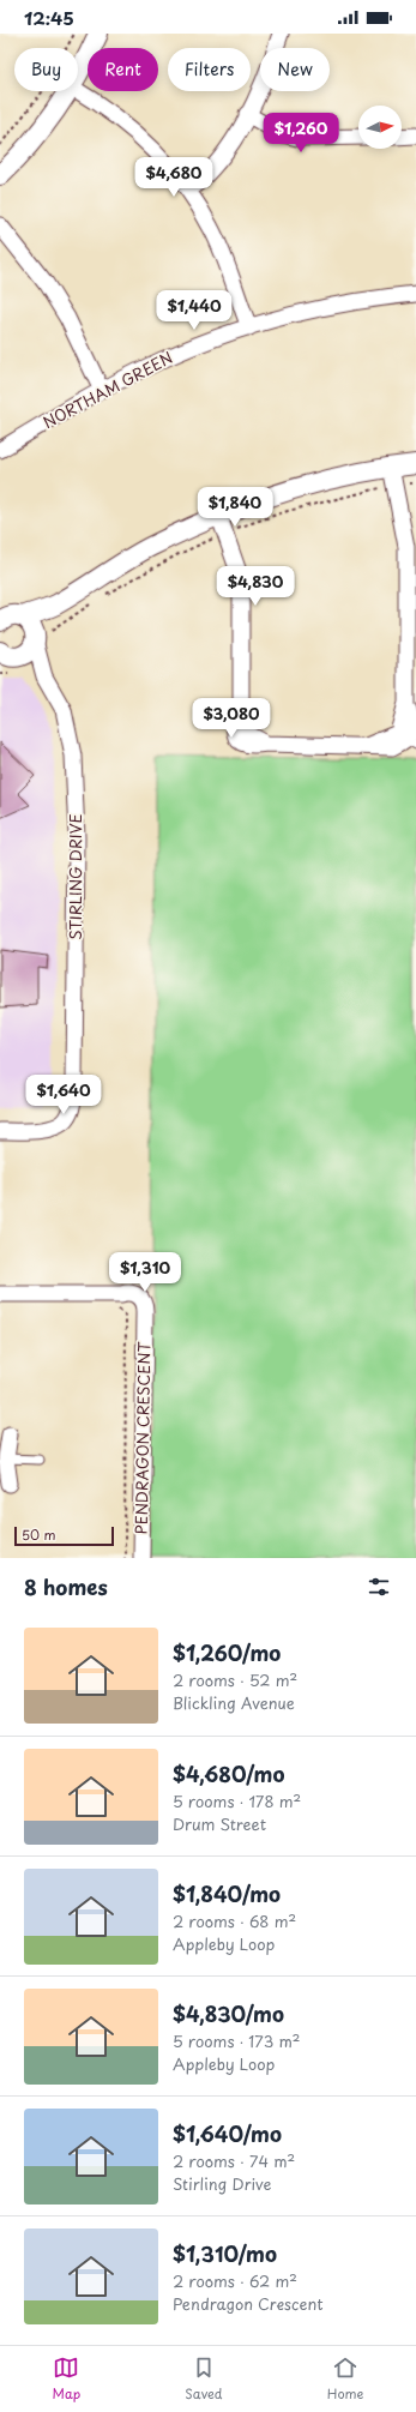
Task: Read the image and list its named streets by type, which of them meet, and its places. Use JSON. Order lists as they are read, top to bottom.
{
  "streets": {
    "street": ["NORTHAM GREEN", "STIRLING DRIVE", "PENDRAGON CRESCENT"]
  },
  "scale_bar": "50 m",
  "north": "right",
  "page": {
    "status": "12:45",
    "chip": [
      "Buy",
      "Rent",
      "Filters",
      "New"
    ],
    "price": [
      "$1,260",
      "$4,680",
      "$1,440",
      "$1,840",
      "$4,830",
      "$3,080",
      "$1,640",
      "$1,310"
    ],
    "scale": "50 m",
    "heading": "8 homes",
    "list": [
      {
        "name": "$1,260/mo",
        "note": "2 rooms · 52 m² · Blickling Avenue"
      },
      {
        "name": "$4,680/mo",
        "note": "5 rooms · 178 m² · Drum Street"
      },
      {
        "name": "$1,840/mo",
        "note": "2 rooms · 68 m² · Appleby Loop"
      },
      {
        "name": "$4,830/mo",
        "note": "5 rooms · 173 m² · Appleby Loop"
      },
      {
        "name": "$1,640/mo",
        "note": "2 rooms · 74 m² · Stirling Drive"
      },
      {
        "name": "$1,310/mo",
        "note": "2 rooms · 62 m² · Pendragon Crescent"
      }
    ],
    "tabs": ["Map", "Saved", "Home"]
  }
}
